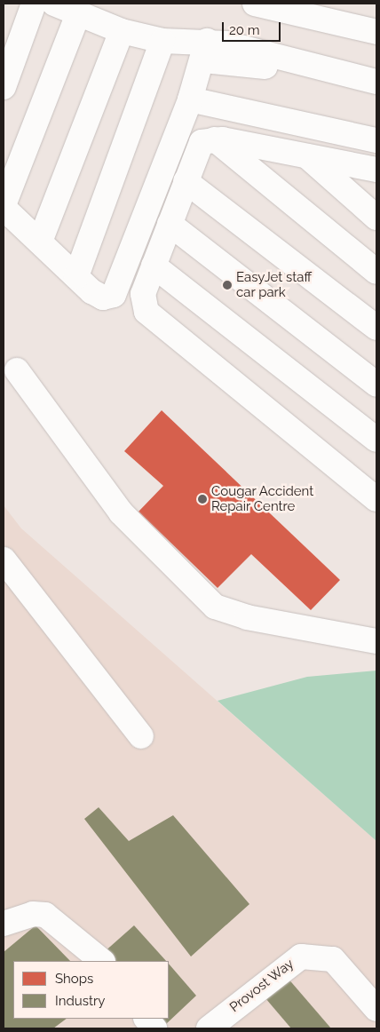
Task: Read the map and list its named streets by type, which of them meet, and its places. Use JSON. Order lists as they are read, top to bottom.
{
  "streets": {
    "street": ["Provost Way"]
  },
  "places": ["EasyJet staff car park", "Cougar Accident Repair Centre"],
  "legend": ["Shops", "Industry"],
  "scale_bar": "20 m"
}
